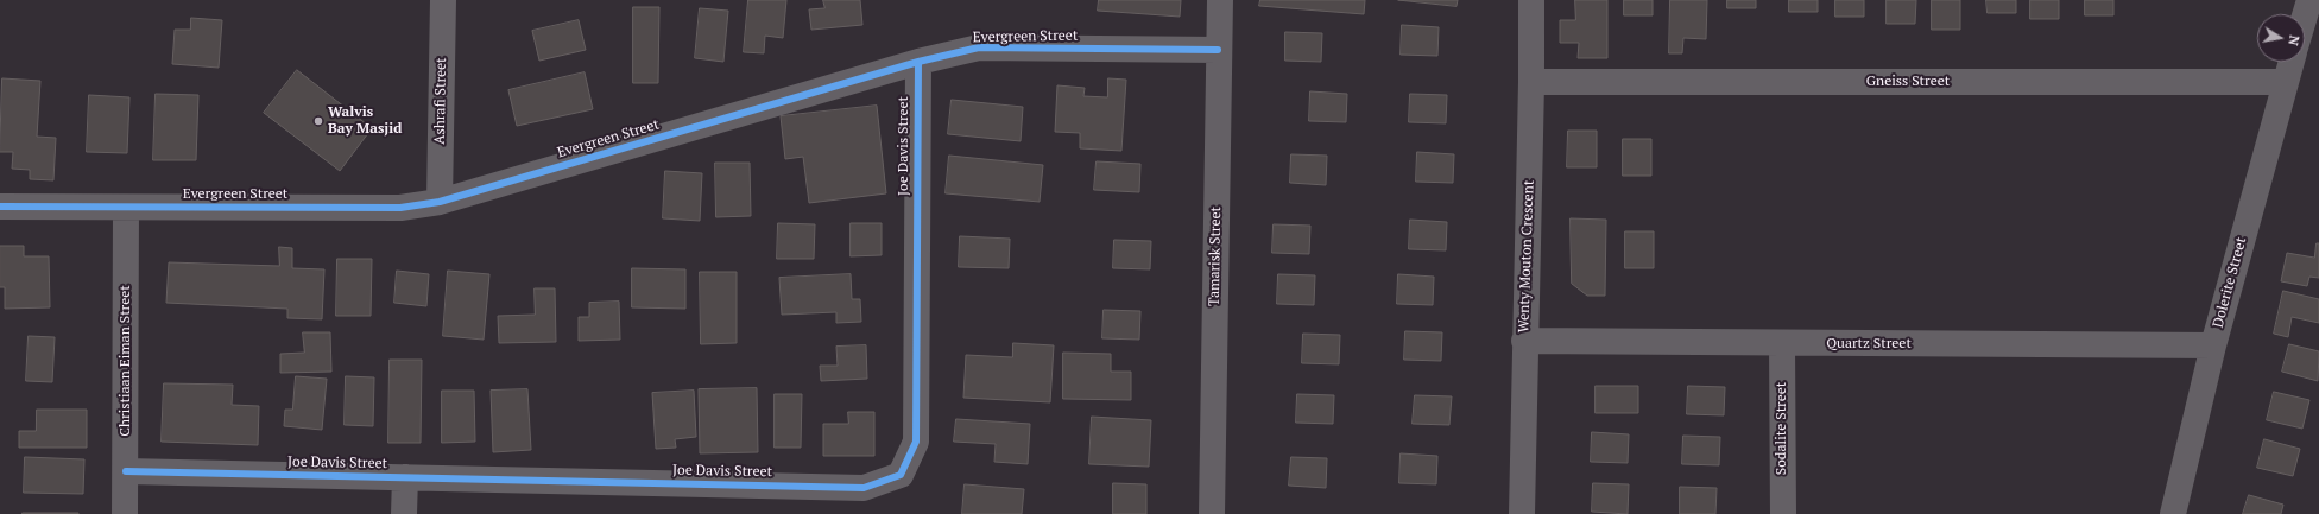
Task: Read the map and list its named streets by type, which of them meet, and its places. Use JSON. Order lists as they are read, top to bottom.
{
  "streets": {
    "street": [
      "Evergreen Street",
      "Gneiss Street",
      "Ashrafi Street",
      "Joe Davis Street",
      "Tamarisk Street",
      "Wenty Mouton Crescent",
      "Dolerite Street",
      "Quartz Street",
      "Christiaan Eiman Street",
      "Sodalite Street"
    ]
  },
  "crossings": [
    ["Evergreen Street", "Ashrafi Street"],
    ["Evergreen Street", "Joe Davis Street"],
    ["Evergreen Street", "Tamarisk Street"],
    ["Evergreen Street", "Christiaan Eiman Street"],
    ["Gneiss Street", "Wenty Mouton Crescent"],
    ["Gneiss Street", "Dolerite Street"],
    ["Joe Davis Street", "Christiaan Eiman Street"],
    ["Wenty Mouton Crescent", "Quartz Street"],
    ["Dolerite Street", "Quartz Street"],
    ["Quartz Street", "Sodalite Street"]
  ],
  "places": ["Walvis Bay Masjid"],
  "north": "right"
}
